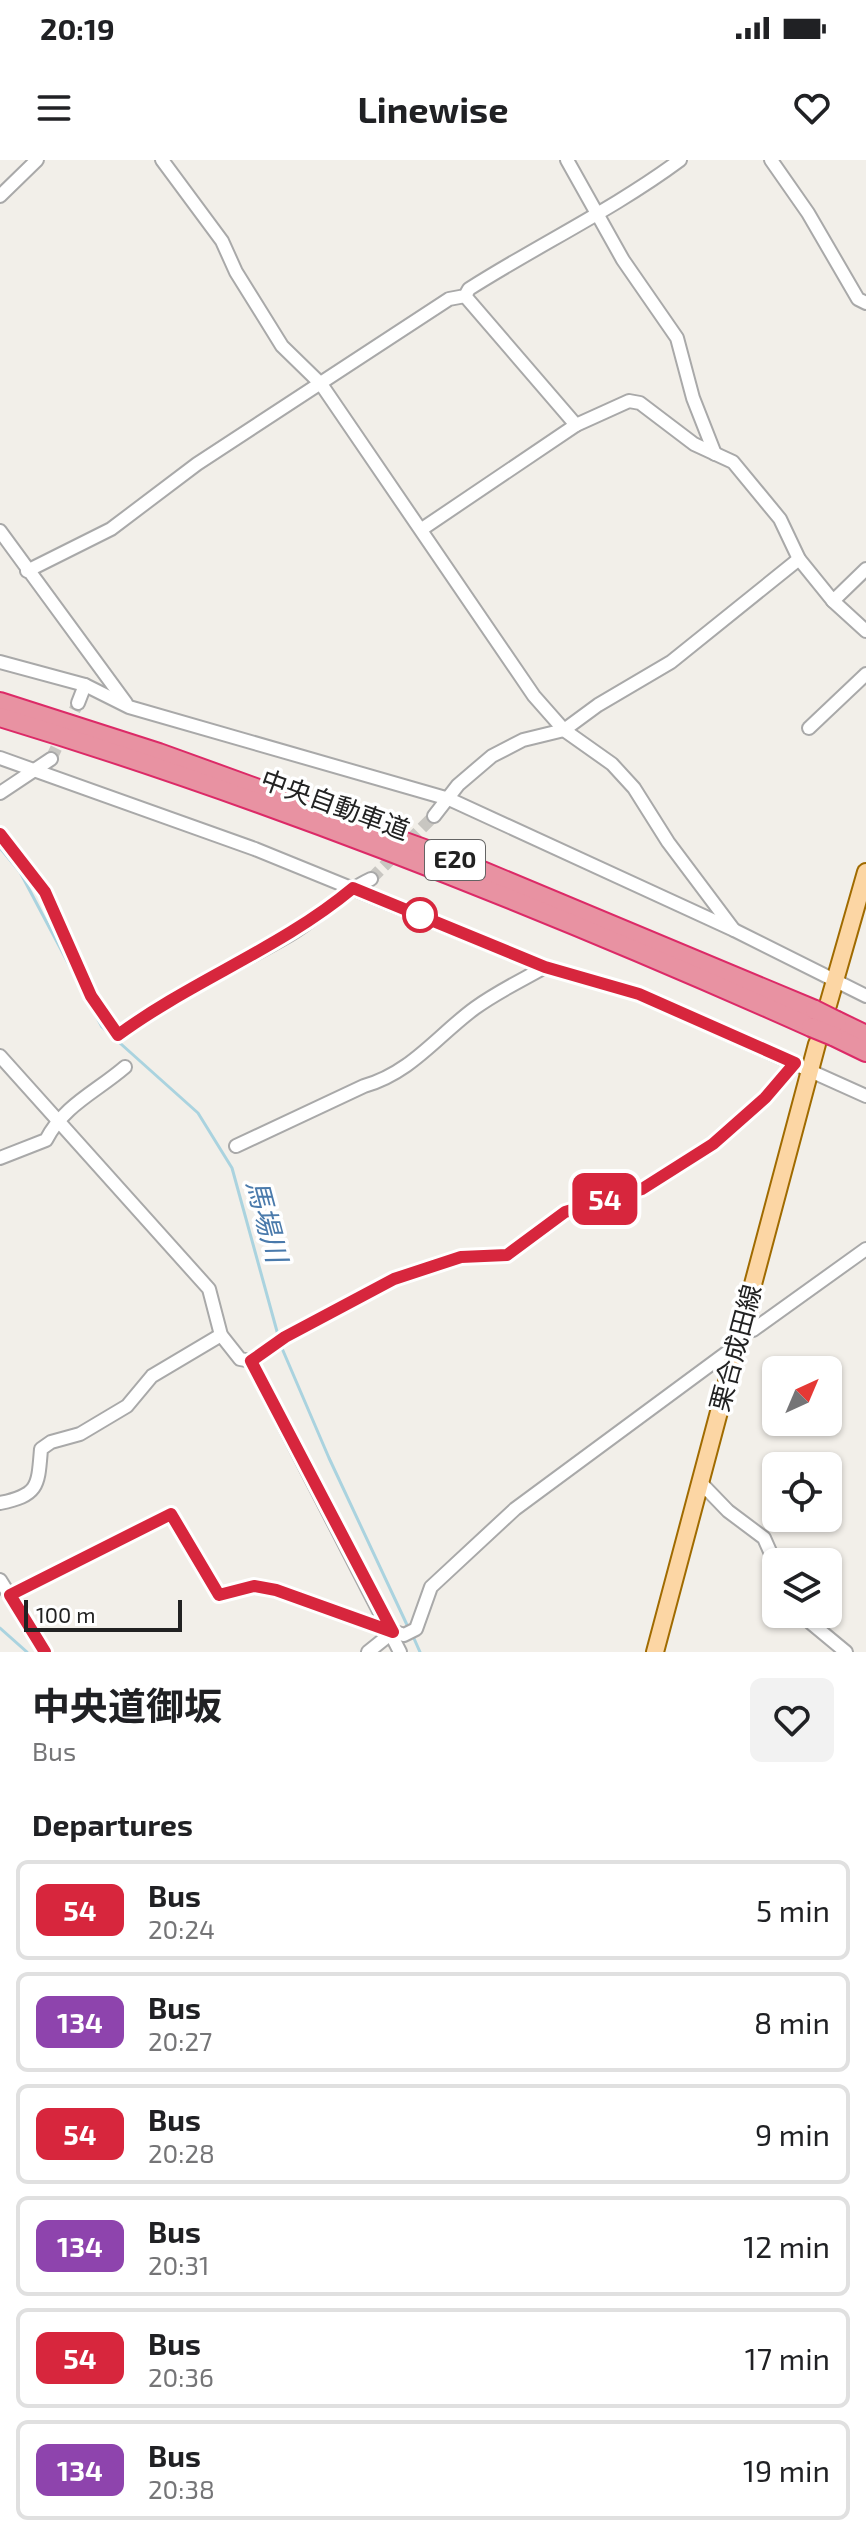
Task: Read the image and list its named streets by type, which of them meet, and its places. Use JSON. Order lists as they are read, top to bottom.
{
  "streets": {
    "highway": ["中央自動車道", "E20"],
    "main road": ["栗合成田線"]
  },
  "crossings": [
    ["中央自動車道", "栗合成田線"]
  ],
  "water": ["馬場川"],
  "lines": ["bus line 54"],
  "scale_bar": "100 m",
  "north": "top right",
  "page": {
    "status": "20:19",
    "header": "Linewise",
    "on_map": "54",
    "scale": "100 m",
    "heading": [
      ["中央道御坂", "Bus"],
      "Departures"
    ],
    "list": [
      {
        "mark": "54",
        "name": "Bus",
        "note": "20:24",
        "value": "5 min"
      },
      {
        "mark": "134",
        "name": "Bus",
        "note": "20:27",
        "value": "8 min"
      },
      {
        "mark": "54",
        "name": "Bus",
        "note": "20:28",
        "value": "9 min"
      },
      {
        "mark": "134",
        "name": "Bus",
        "note": "20:31",
        "value": "12 min"
      },
      {
        "mark": "54",
        "name": "Bus",
        "note": "20:36",
        "value": "17 min"
      },
      {
        "mark": "134",
        "name": "Bus",
        "note": "20:38",
        "value": "19 min"
      }
    ]
  }
}
